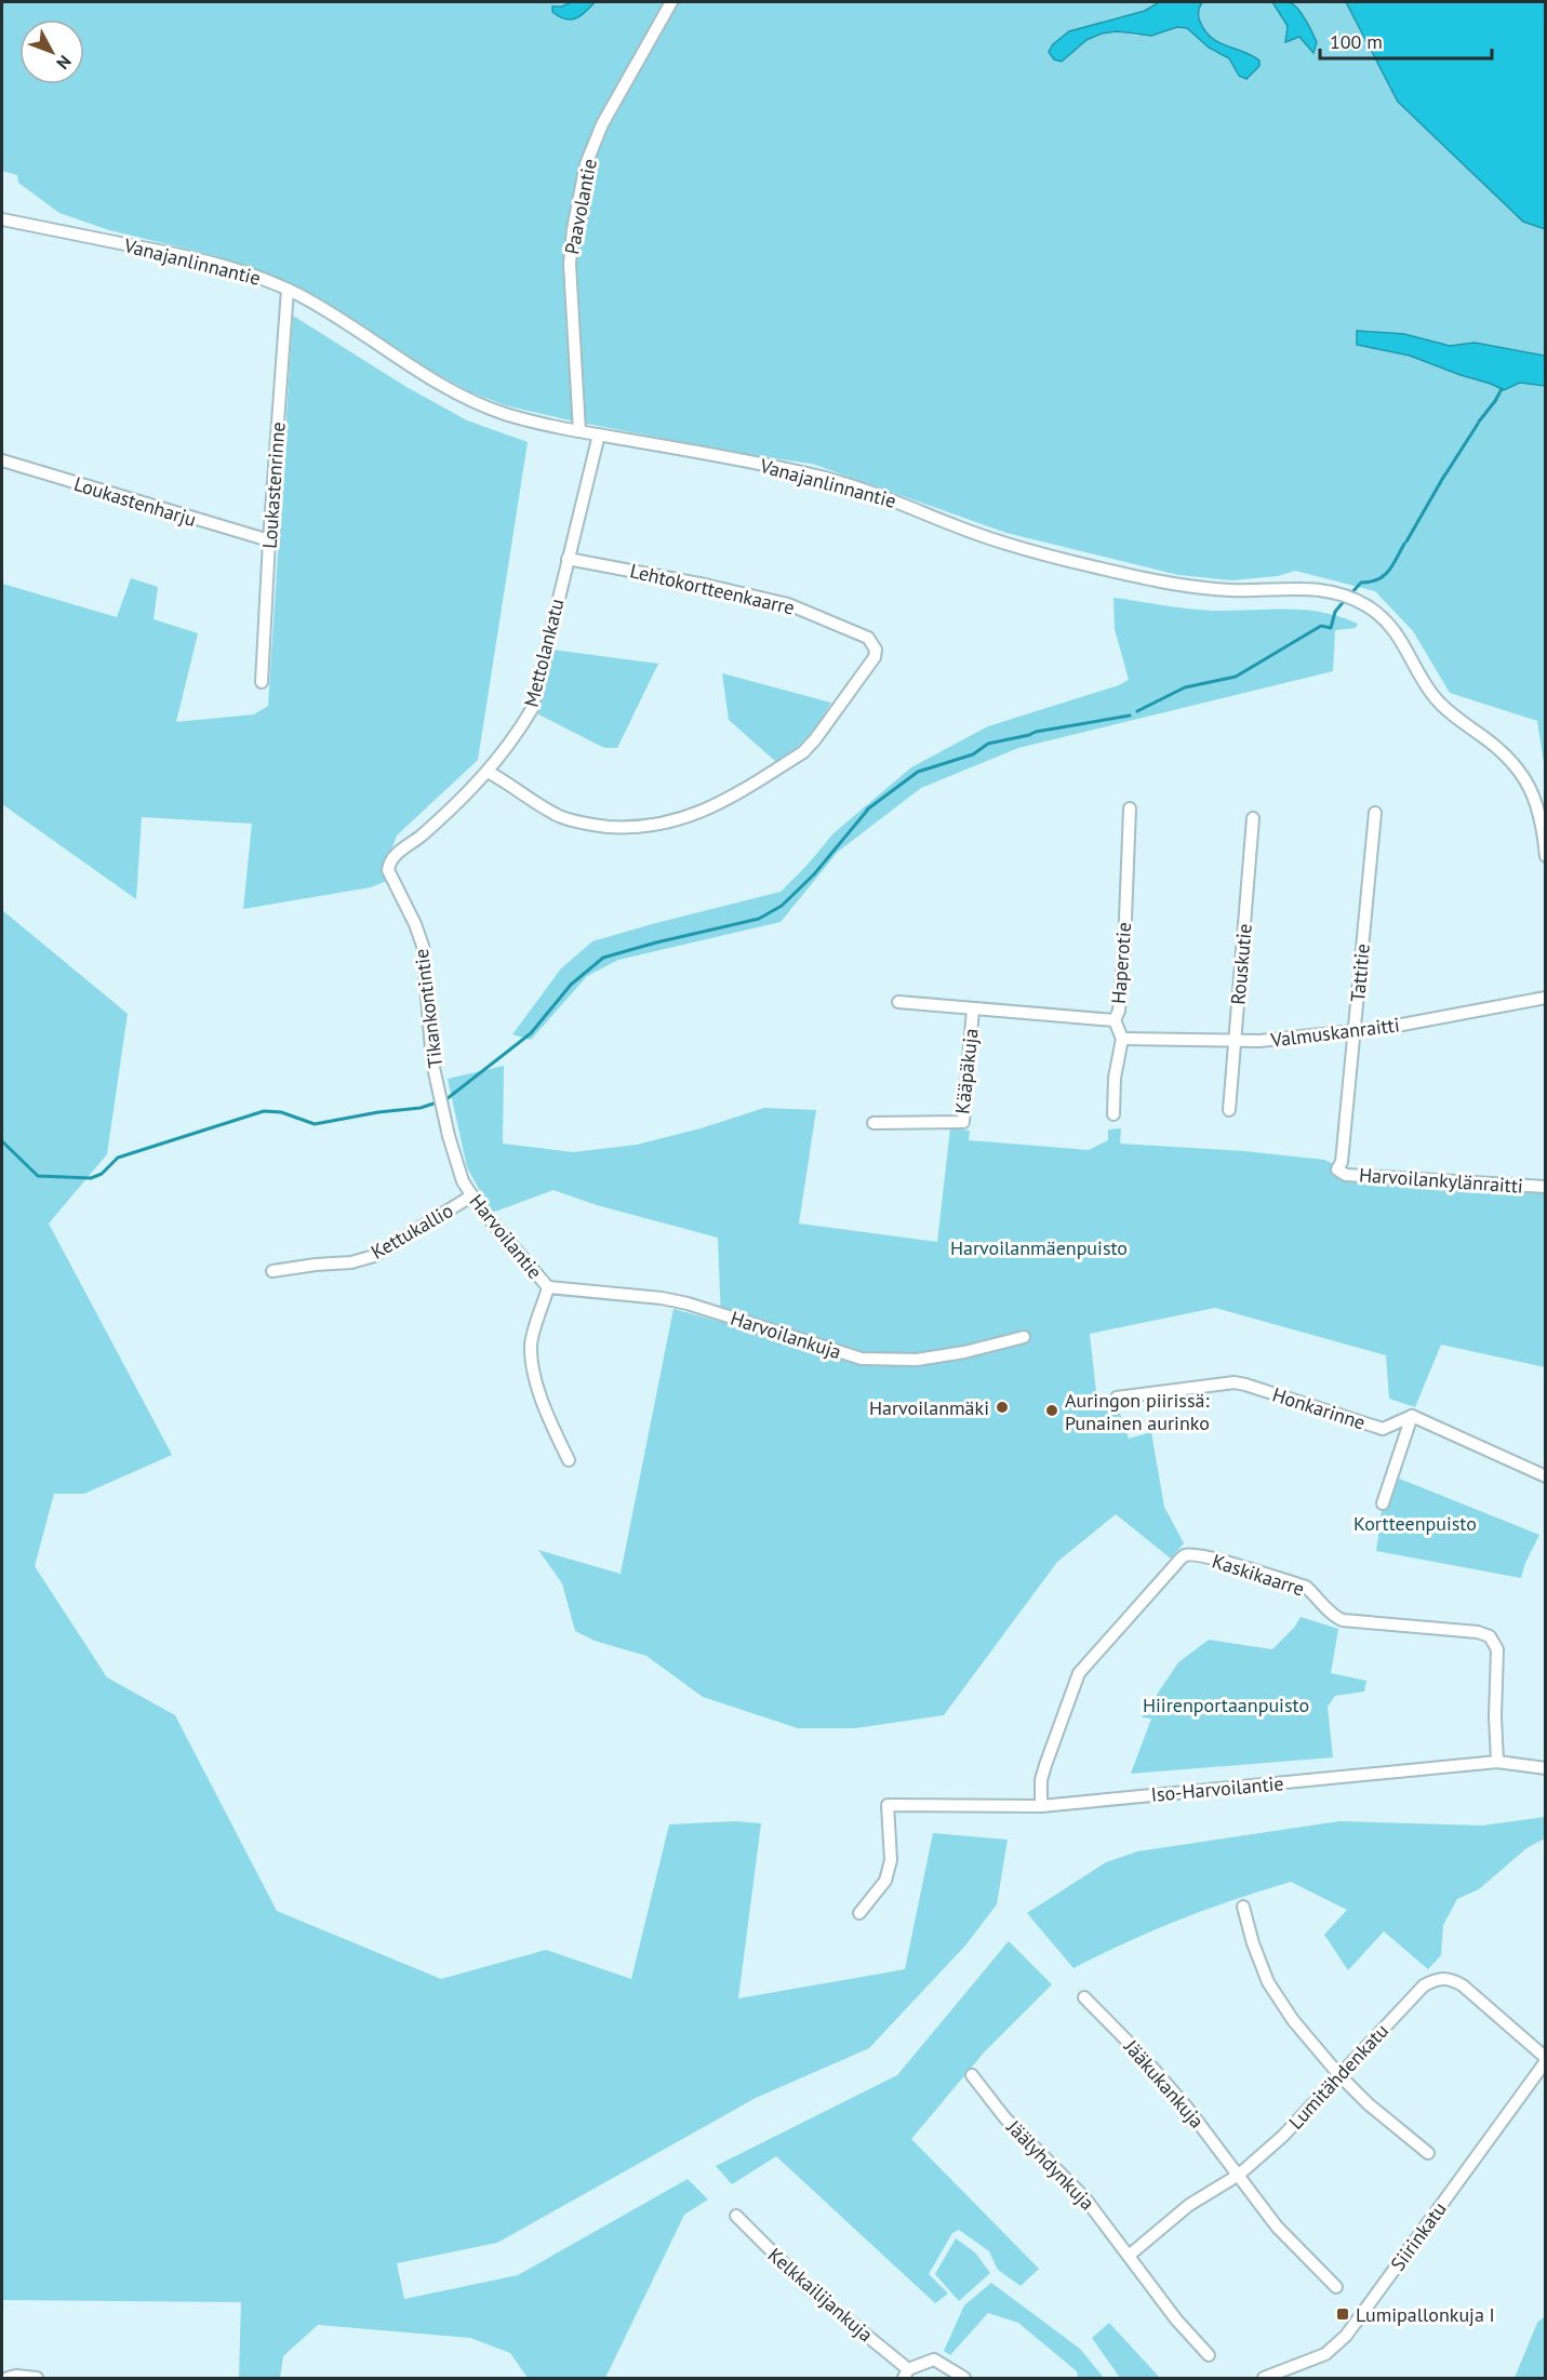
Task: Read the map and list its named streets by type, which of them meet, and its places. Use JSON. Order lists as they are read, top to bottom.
{
  "streets": {
    "street": [
      "Paavolantie",
      "Vanajanlinnantie",
      "Loukastenrinne",
      "Loukastenharju",
      "Lehtokortteenkaarre",
      "Mettolankatu",
      "Haperotie",
      "Rouskutie",
      "Tattitie",
      "Tikankontintie",
      "Valmuskanraitti",
      "Kääpäkuja",
      "Harvoilankylänraitti",
      "Kettukallio",
      "Harvoilantie",
      "Harvoilankuja",
      "Honkarinne",
      "Kaskikaarre",
      "Iso-Harvoilantie",
      "Lumitähdenkatu",
      "Jääkukankuja",
      "Jäälyhdynkuja",
      "Siirinkatu",
      "Kelkkailijankuja"
    ]
  },
  "crossings": [
    ["Paavolantie", "Vanajanlinnantie"],
    ["Vanajanlinnantie", "Loukastenrinne"],
    ["Vanajanlinnantie", "Mettolankatu"],
    ["Loukastenrinne", "Loukastenharju"],
    ["Lehtokortteenkaarre", "Mettolankatu"],
    ["Mettolankatu", "Tikankontintie"],
    ["Haperotie", "Valmuskanraitti"],
    ["Rouskutie", "Valmuskanraitti"],
    ["Tattitie", "Valmuskanraitti"],
    ["Tattitie", "Harvoilankylänraitti"],
    ["Tikankontintie", "Harvoilantie"],
    ["Kettukallio", "Harvoilantie"],
    ["Harvoilantie", "Harvoilankuja"],
    ["Kaskikaarre", "Iso-Harvoilantie"],
    ["Lumitähdenkatu", "Jääkukankuja"],
    ["Lumitähdenkatu", "Jäälyhdynkuja"],
    ["Lumitähdenkatu", "Siirinkatu"]
  ],
  "parks": ["Harvoilanmäenpuisto", "Kortteenpuisto", "Hiirenportaanpuisto"],
  "places": {
    "other": ["Harvoilanmäki", "Auringon piirissä: Punainen aurinko"],
    "transit": ["Lumipallonkuja I"]
  },
  "scale_bar": "100 m",
  "north": "bottom right"
}
